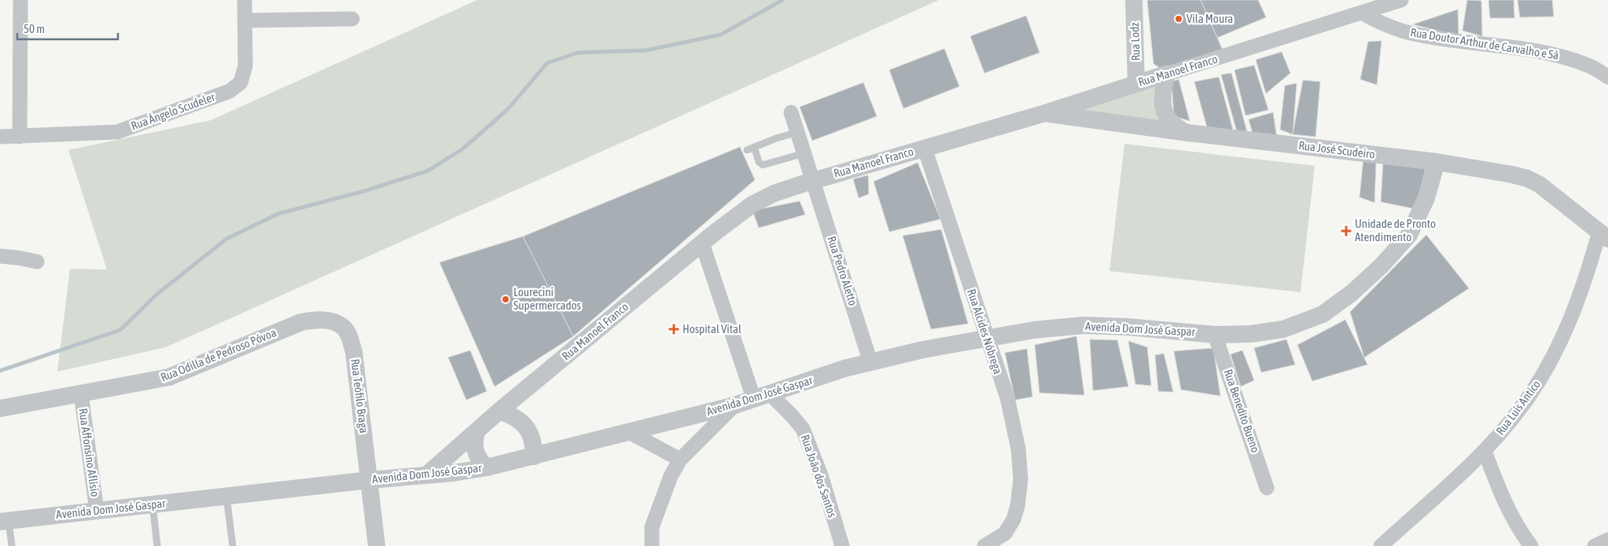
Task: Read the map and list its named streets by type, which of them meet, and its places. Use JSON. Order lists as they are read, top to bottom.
{
  "streets": {
    "street": [
      "Rua Lodz",
      "Rua Doutor Arthur de Carvalho e Sá",
      "Rua Manoel Franco",
      "Rua Ângelo Scudeler",
      "Rua José Scudeiro",
      "Rua Pedro Aletto",
      "Avenida Dom José Gaspar",
      "Rua Alcides Nóbrega",
      "Rua Odilla de Pedroso Póvoa",
      "Rua Teófilo Braga",
      "Rua Luís Antico",
      "Rua Benedito Bueno",
      "Rua Affonsino Aflísio",
      "Rua João dos Santos"
    ]
  },
  "crossings": [
    ["Rua Lodz", "Rua Manoel Franco"],
    ["Rua Doutor Arthur de Carvalho e Sá", "Rua Manoel Franco"],
    ["Rua Manoel Franco", "Rua José Scudeiro"],
    ["Rua Manoel Franco", "Rua Pedro Aletto"],
    ["Rua Manoel Franco", "Avenida Dom José Gaspar"],
    ["Rua Manoel Franco", "Rua Alcides Nóbrega"],
    ["Rua José Scudeiro", "Avenida Dom José Gaspar"],
    ["Rua José Scudeiro", "Rua Luís Antico"],
    ["Rua Pedro Aletto", "Avenida Dom José Gaspar"],
    ["Avenida Dom José Gaspar", "Rua Alcides Nóbrega"],
    ["Avenida Dom José Gaspar", "Rua Teófilo Braga"],
    ["Avenida Dom José Gaspar", "Rua Benedito Bueno"],
    ["Avenida Dom José Gaspar", "Rua Affonsino Aflísio"],
    ["Avenida Dom José Gaspar", "Rua João dos Santos"],
    ["Rua Odilla de Pedroso Póvoa", "Rua Teófilo Braga"],
    ["Rua Odilla de Pedroso Póvoa", "Rua Affonsino Aflísio"]
  ],
  "places": {
    "other": ["Vila Moura", "Lourecini Supermercados"],
    "health": ["Unidade de Pronto Atendimento", "Hospital Vital"]
  },
  "scale_bar": "50 m"
}
